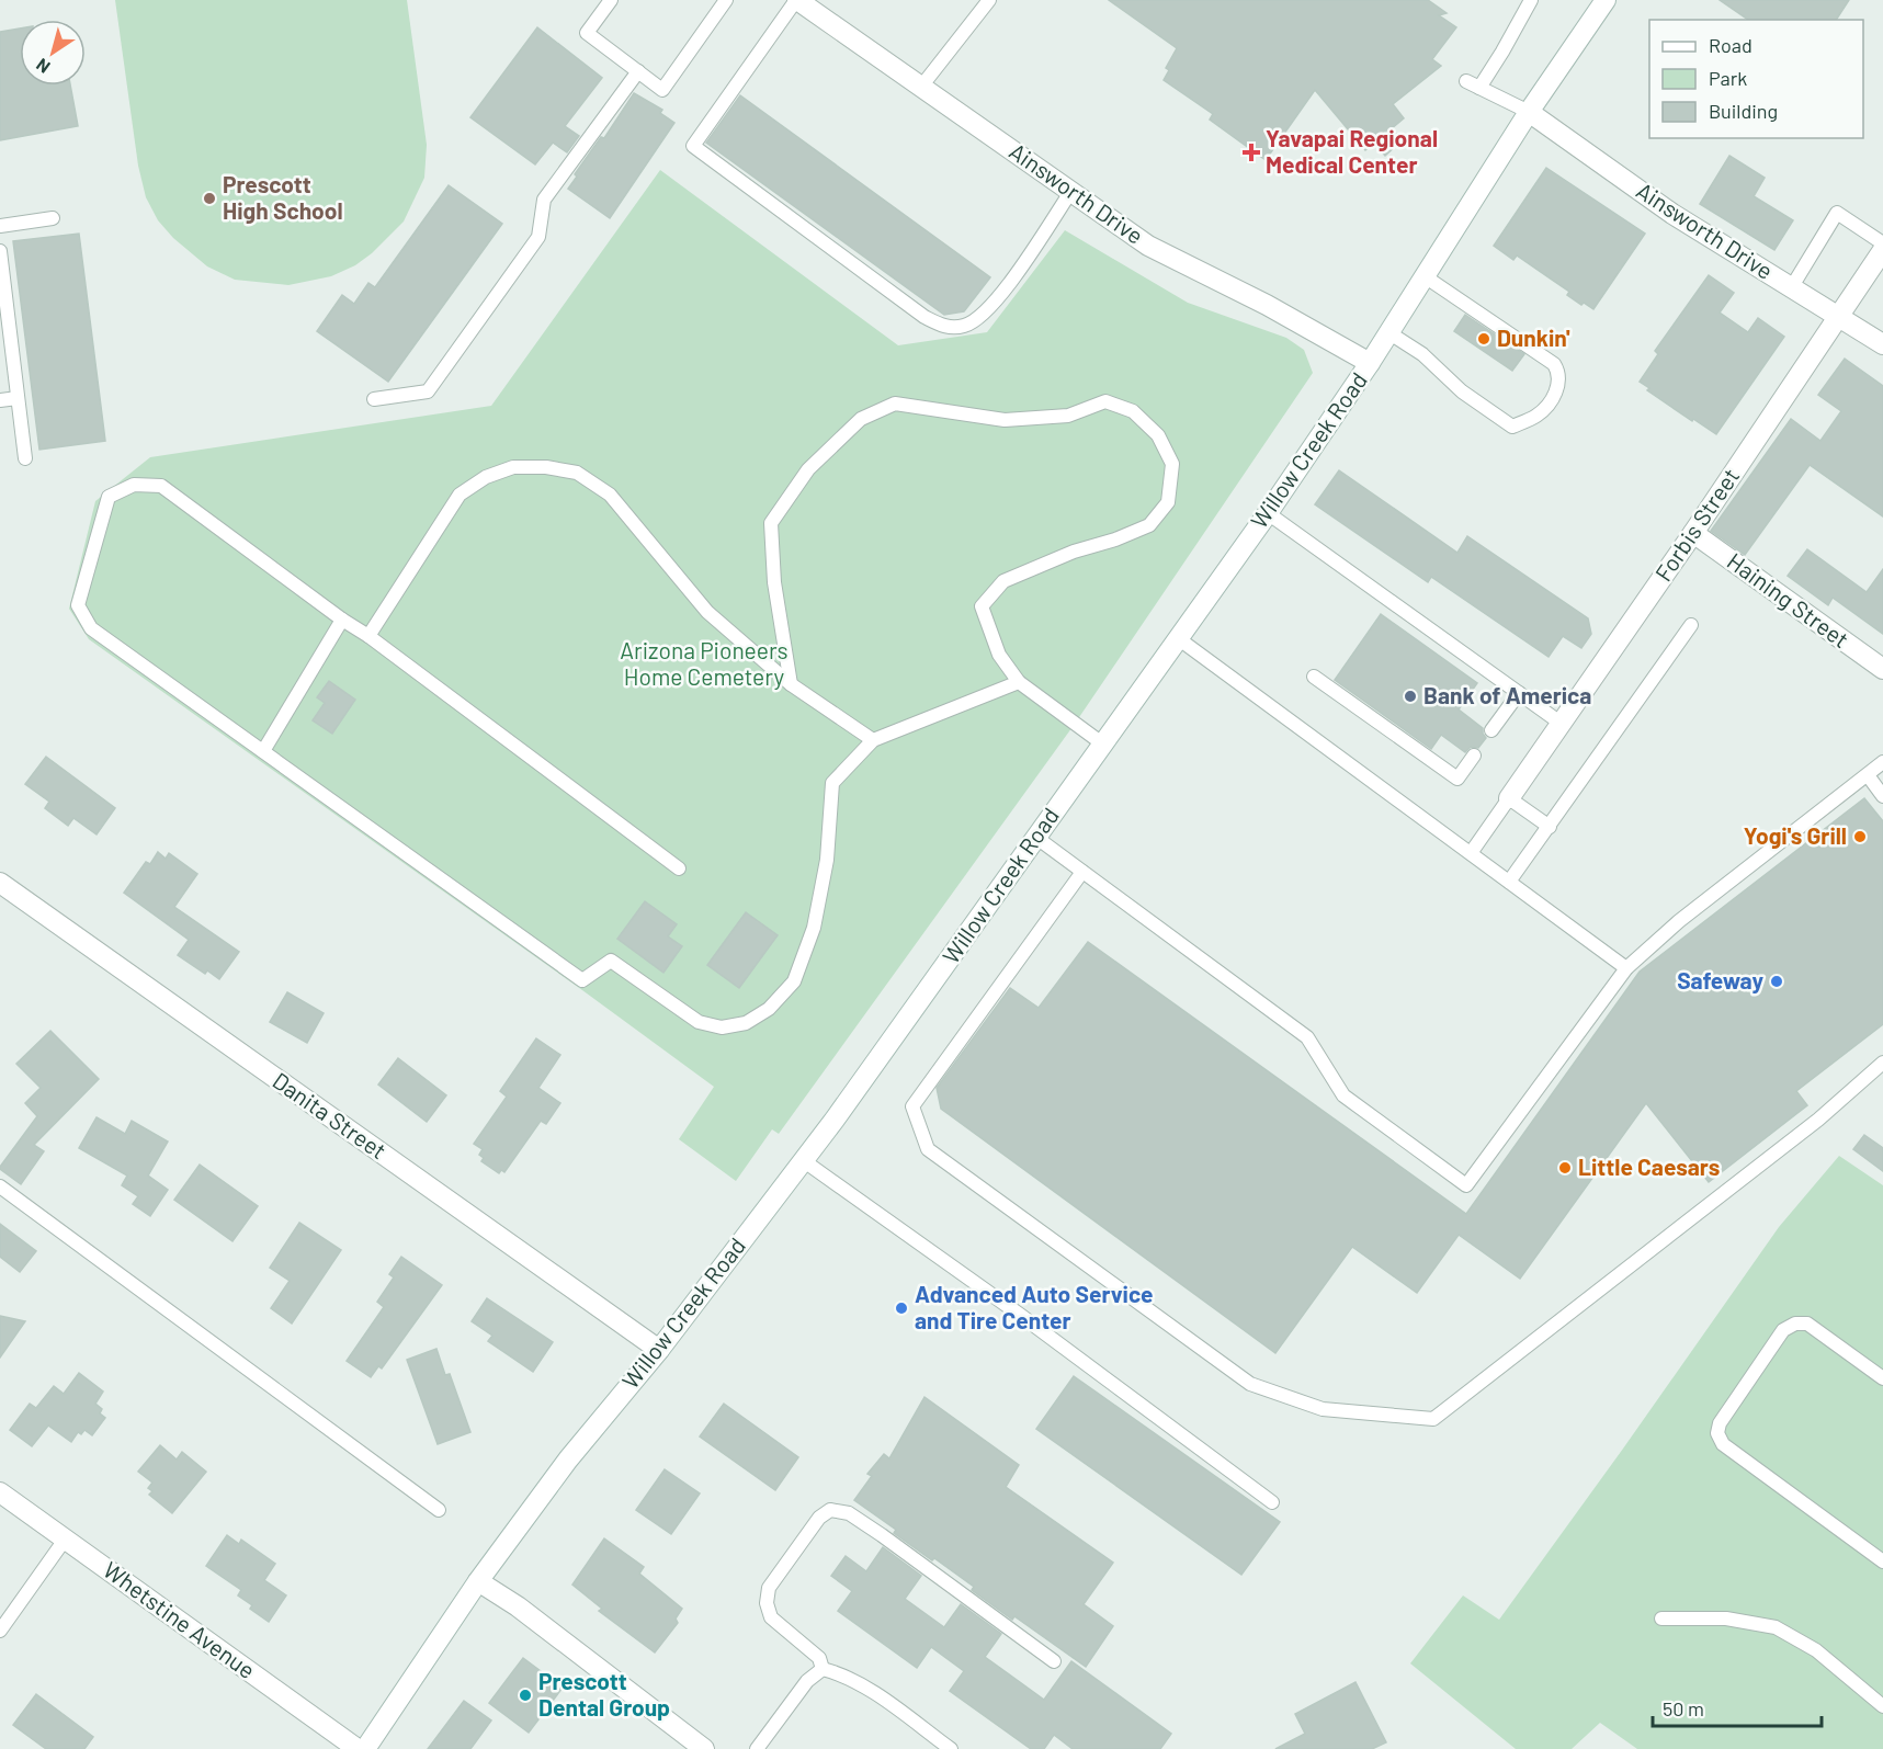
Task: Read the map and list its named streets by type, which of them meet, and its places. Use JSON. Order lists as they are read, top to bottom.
{
  "streets": {
    "street": [
      "Ainsworth Drive",
      "Willow Creek Road",
      "Forbis Street",
      "Haining Street",
      "Danita Street",
      "Whetstine Avenue"
    ]
  },
  "crossings": [
    ["Ainsworth Drive", "Willow Creek Road"],
    ["Ainsworth Drive", "Forbis Street"],
    ["Willow Creek Road", "Danita Street"],
    ["Forbis Street", "Haining Street"]
  ],
  "parks": ["Arizona Pioneers Home Cemetery"],
  "places": {
    "health": ["Yavapai Regional Medical Center"],
    "other": [
      "Prescott High School",
      "Dunkin'",
      "Bank of America",
      "Yogi's Grill",
      "Safeway",
      "Little Caesars",
      "Advanced Auto Service and Tire Center",
      "Prescott Dental Group"
    ]
  },
  "legend": ["Road", "Park", "Building"],
  "scale_bar": "50 m",
  "north": "bottom left"
}
